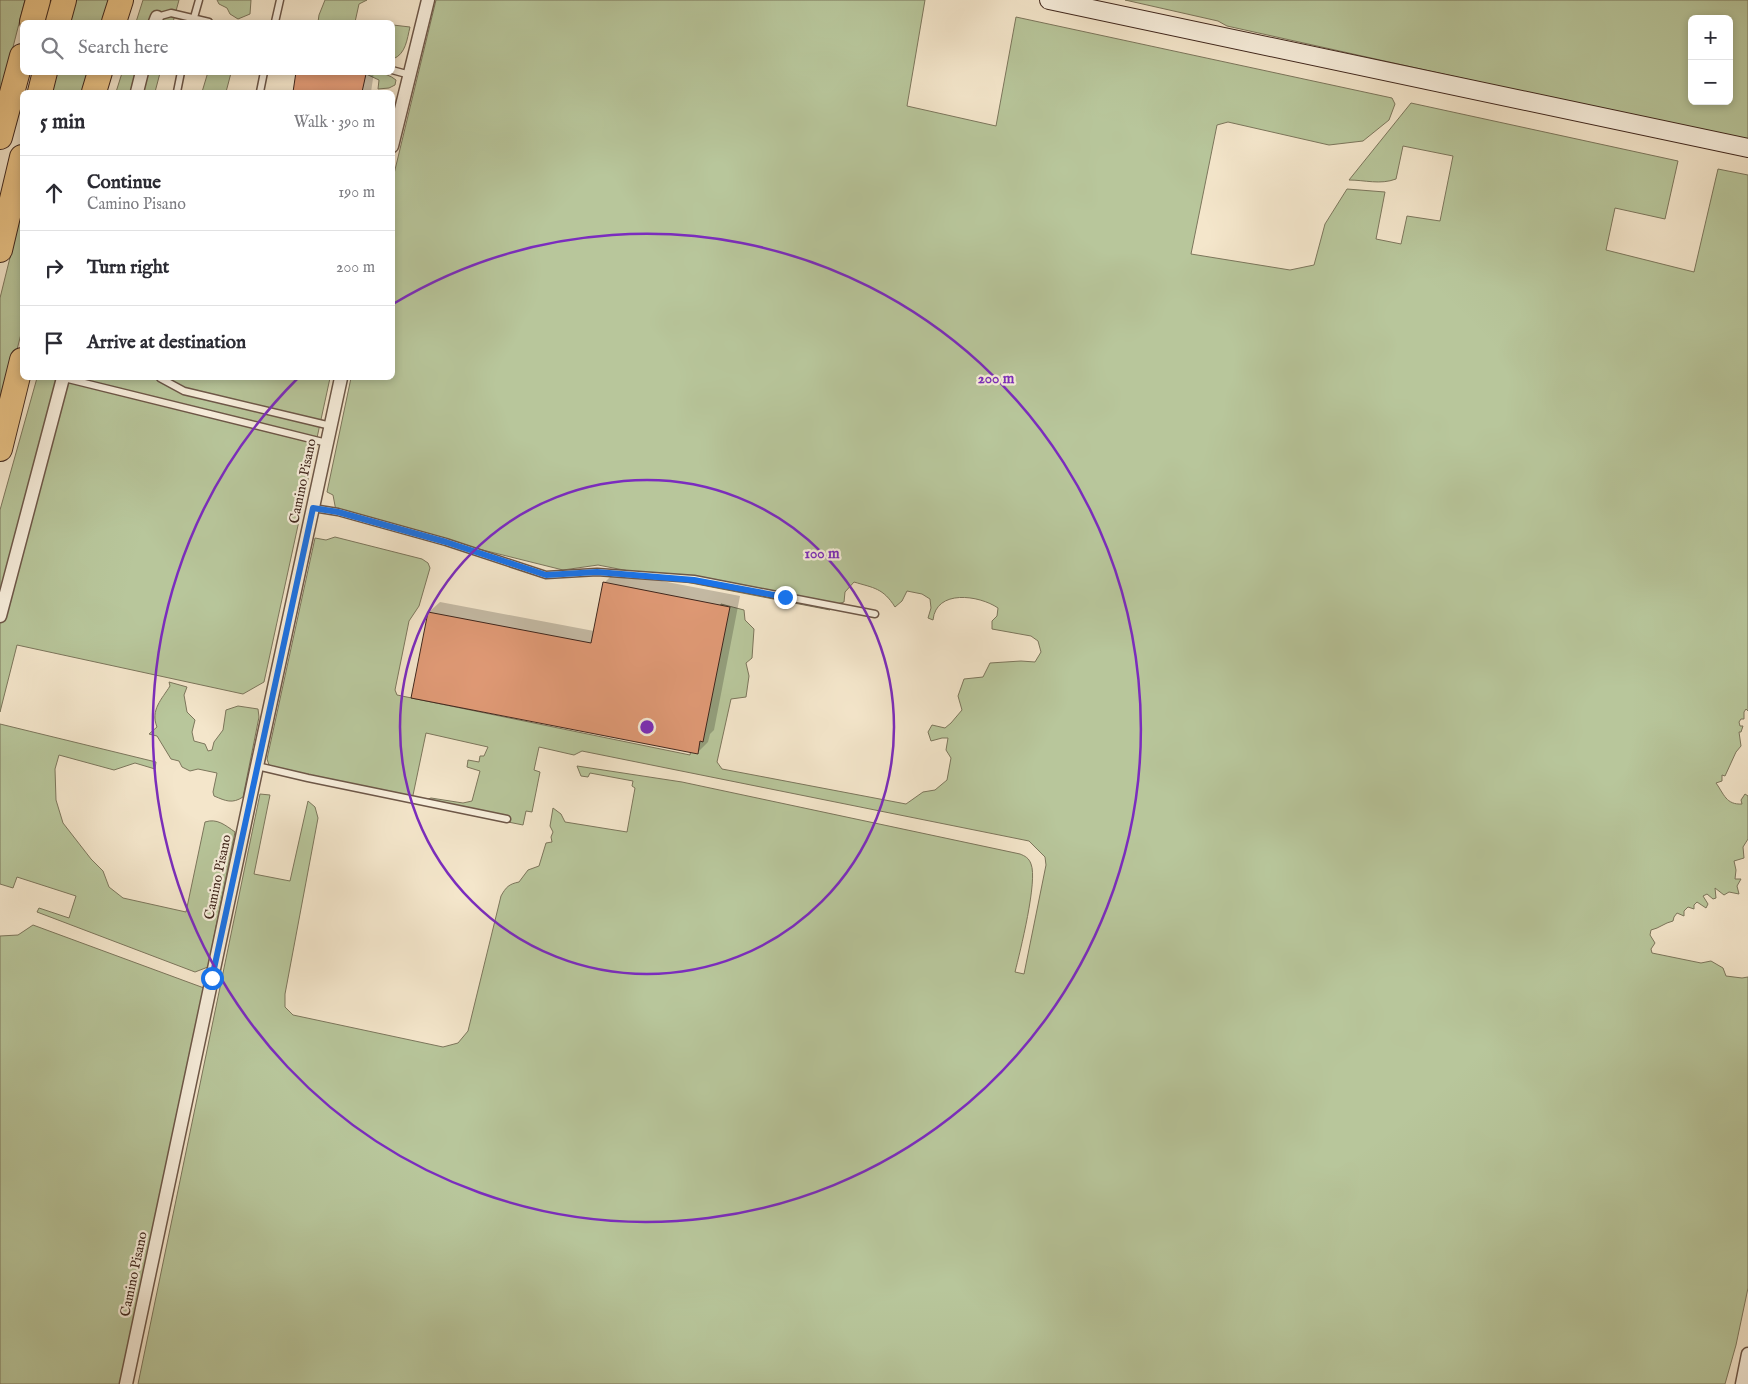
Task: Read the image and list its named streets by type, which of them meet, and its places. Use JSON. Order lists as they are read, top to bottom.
{
  "streets": {
    "street": ["Camino Pisano"]
  },
  "page": {
    "map_buttons": ["+", "−"],
    "search": "Search here",
    "heading": ["5 min", "Walk · 390 m"],
    "list": [
      ["Continue", "Camino Pisano", "190 m"],
      ["Turn right", "200 m"],
      "Arrive at destination"
    ]
  },
  "rings": ["200 m", "100 m"]
}
